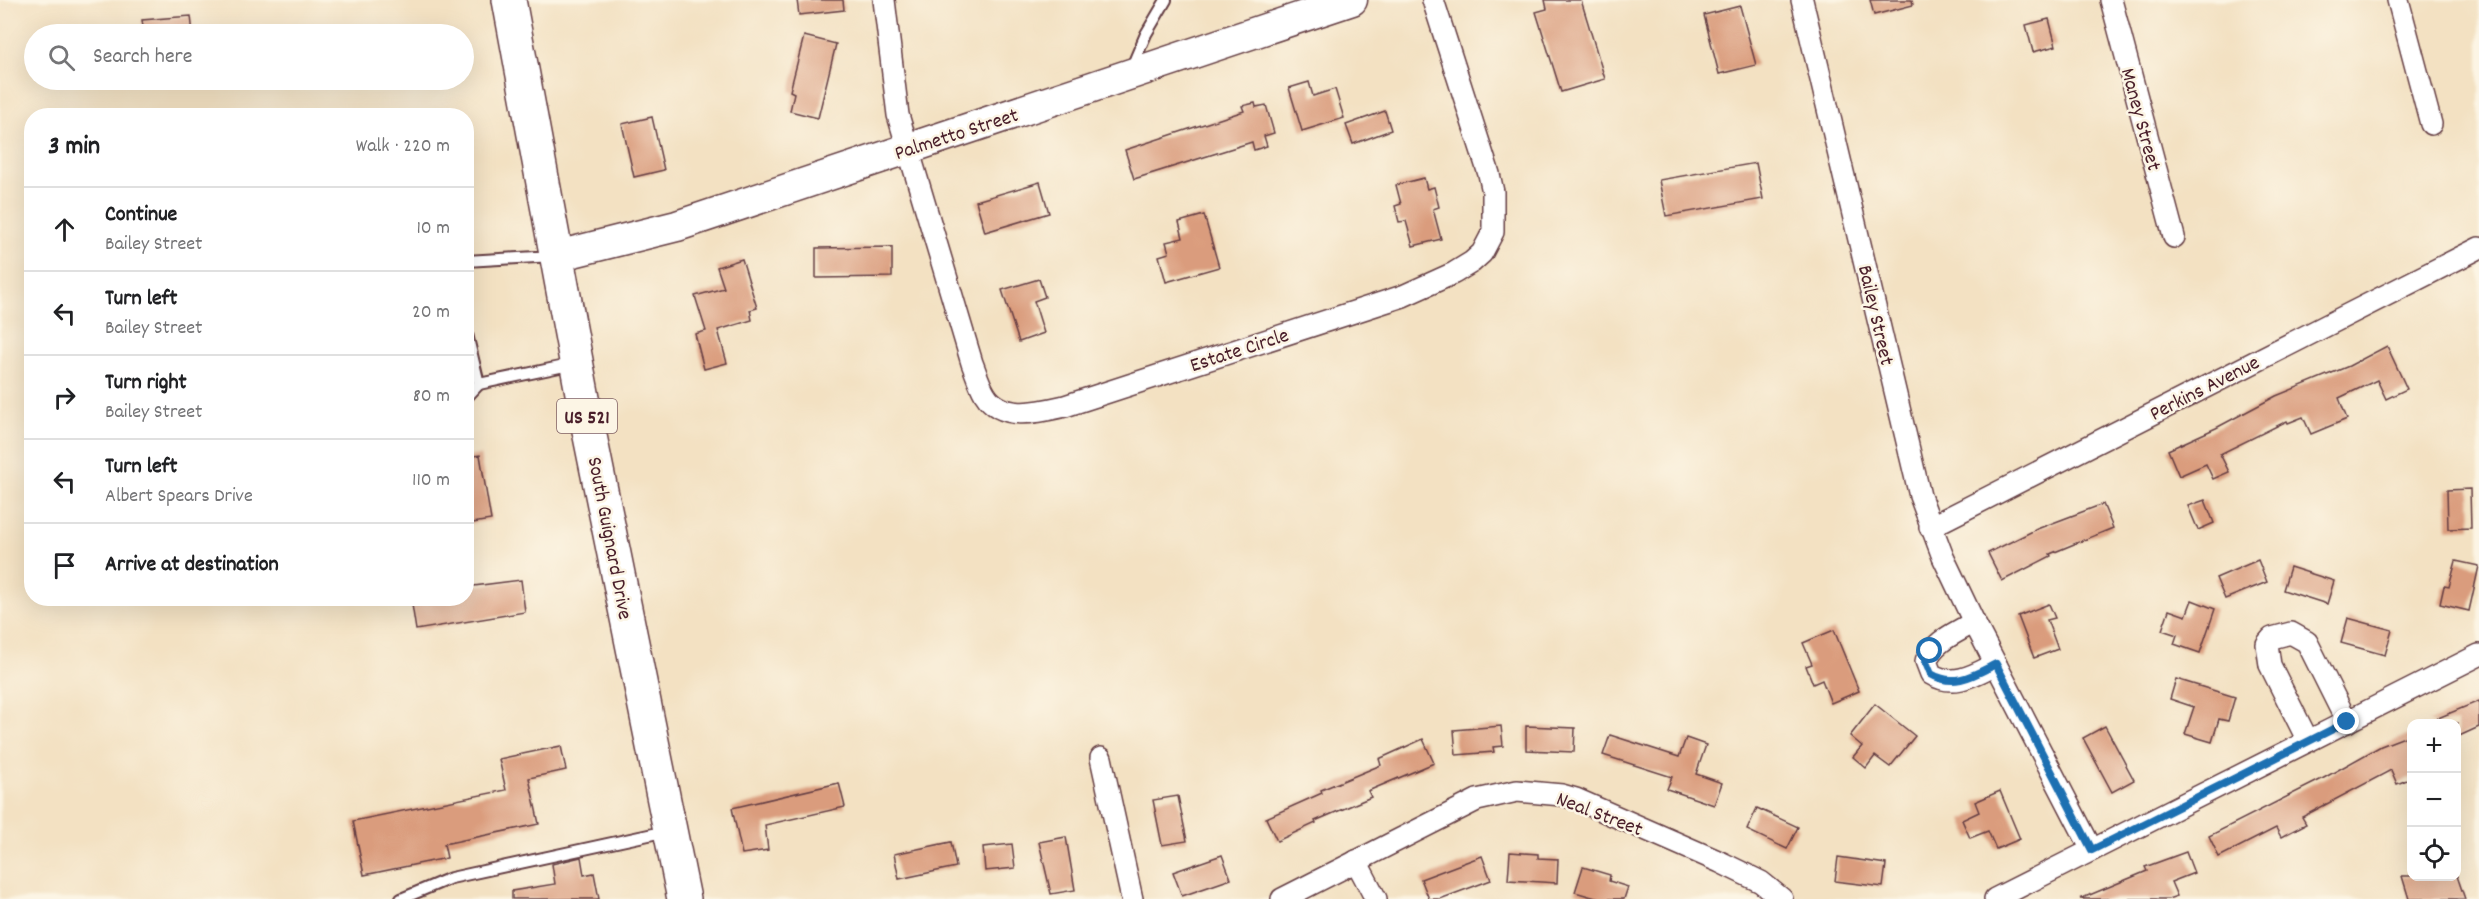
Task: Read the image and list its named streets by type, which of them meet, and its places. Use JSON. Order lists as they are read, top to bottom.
{
  "streets": {
    "highway": ["US 521", "South Guignard Drive"],
    "street": [
      "Maney Street",
      "Palmetto Street",
      "Bailey Street",
      "Estate Circle",
      "Perkins Avenue",
      "Neal Street"
    ]
  },
  "crossings": [
    ["Palmetto Street", "Estate Circle"],
    ["Palmetto Street", "South Guignard Drive"],
    ["Bailey Street", "Perkins Avenue"]
  ],
  "page": {
    "search": "Search here",
    "heading": ["3 min", "Walk · 220 m"],
    "list": [
      ["Continue", "Bailey Street", "10 m"],
      ["Turn left", "Bailey Street", "20 m"],
      ["Turn right", "Bailey Street", "80 m"],
      ["Turn left", "Albert Spears Drive", "110 m"],
      "Arrive at destination"
    ],
    "map_buttons": ["+", "−"]
  }
}
